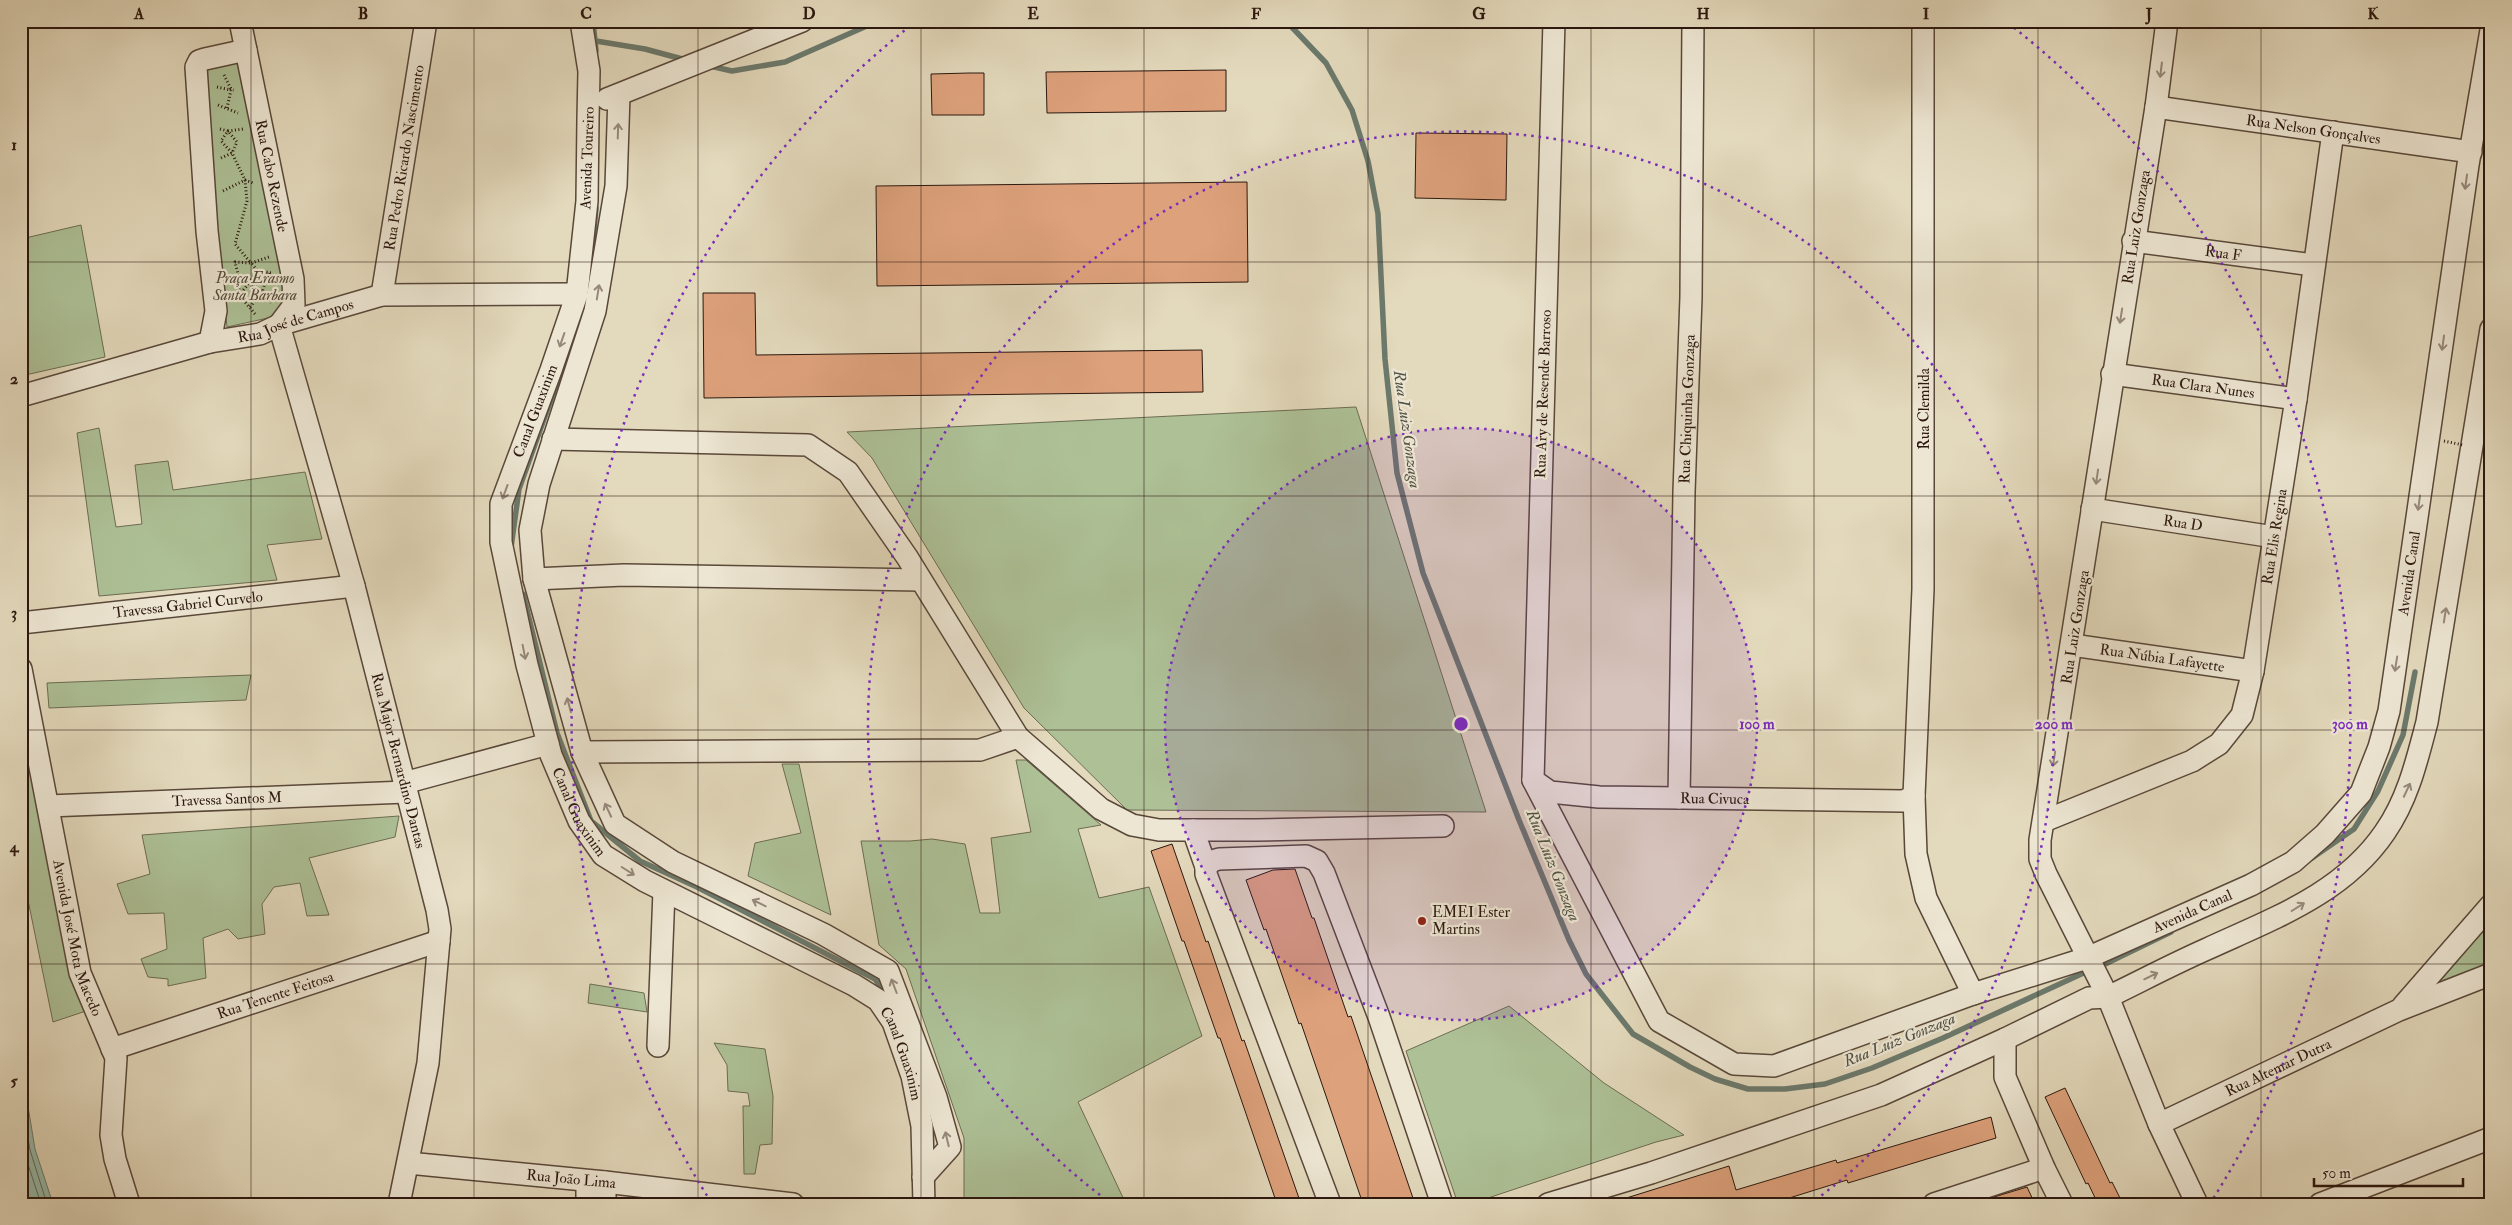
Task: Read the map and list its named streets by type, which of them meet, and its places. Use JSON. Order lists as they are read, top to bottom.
{
  "streets": {
    "street": [
      "Rua Nelson Gonçalves",
      "Rua Pedro Ricardo Nascimento",
      "Avenida Toureiro",
      "Rua Cabo Rezende",
      "Rua Luiz Gonzaga",
      "Rua F",
      "Rua José de Campos",
      "Rua Clara Nunes",
      "Rua Ary de Resende Barroso",
      "Rua Clemilda",
      "Rua Chiquinha Gonzaga",
      "Canal Guaxinim",
      "Rua D",
      "Rua Elis Regina",
      "Avenida Canal",
      "Travessa Gabriel Curvelo",
      "Rua Núbia Lafayette",
      "Rua Major Bernardino Dantas",
      "Rua Civuca",
      "Travessa Santos M",
      "Avenida José Mota Macedo",
      "Rua Tenente Feitosa",
      "Rua Altemar Dutra",
      "Rua João Lima"
    ]
  },
  "crossings": [
    ["Rua Nelson Gonçalves", "Rua Luiz Gonzaga"],
    ["Rua Nelson Gonçalves", "Rua Elis Regina"],
    ["Rua Nelson Gonçalves", "Avenida Canal"],
    ["Rua Pedro Ricardo Nascimento", "Rua José de Campos"],
    ["Avenida Toureiro", "Rua José de Campos"],
    ["Avenida Toureiro", "Canal Guaxinim"],
    ["Rua Cabo Rezende", "Rua José de Campos"],
    ["Rua Cabo Rezende", "Rua Major Bernardino Dantas"],
    ["Rua Luiz Gonzaga", "Rua F"],
    ["Rua Luiz Gonzaga", "Rua Clara Nunes"],
    ["Rua Luiz Gonzaga", "Rua D"],
    ["Rua Luiz Gonzaga", "Rua Elis Regina"],
    ["Rua Luiz Gonzaga", "Avenida Canal"],
    ["Rua Luiz Gonzaga", "Rua Núbia Lafayette"],
    ["Rua Luiz Gonzaga", "Rua Altemar Dutra"],
    ["Rua F", "Rua Elis Regina"],
    ["Rua José de Campos", "Canal Guaxinim"],
    ["Rua José de Campos", "Rua Major Bernardino Dantas"],
    ["Rua Clara Nunes", "Rua Elis Regina"],
    ["Rua Ary de Resende Barroso", "Avenida Canal"],
    ["Rua Ary de Resende Barroso", "Rua Civuca"],
    ["Rua Clemilda", "Avenida Canal"],
    ["Rua Clemilda", "Rua Civuca"],
    ["Rua Chiquinha Gonzaga", "Rua Civuca"],
    ["Canal Guaxinim", "Travessa Santos M"],
    ["Rua D", "Rua Elis Regina"],
    ["Rua Elis Regina", "Rua Núbia Lafayette"],
    ["Avenida Canal", "Rua Civuca"],
    ["Travessa Gabriel Curvelo", "Rua Major Bernardino Dantas"],
    ["Rua Major Bernardino Dantas", "Travessa Santos M"],
    ["Rua Major Bernardino Dantas", "Rua Tenente Feitosa"],
    ["Rua Major Bernardino Dantas", "Rua João Lima"],
    ["Travessa Santos M", "Avenida José Mota Macedo"],
    ["Avenida José Mota Macedo", "Rua Tenente Feitosa"]
  ],
  "one_way": ["Rua Luiz Gonzaga"],
  "water": ["Rua Luiz Gonzaga"],
  "parks": ["Praça Erasmo Santa Barbara"],
  "places": ["EMEI Ester Martins"],
  "scale_bar": "50 m",
  "grid": {
    "columns": [
      "A",
      "B",
      "C",
      "D",
      "E",
      "F",
      "G",
      "H",
      "I",
      "J",
      "K"
    ],
    "rows": [
      "1",
      "2",
      "3",
      "4",
      "5"
    ]
  },
  "rings": ["100 m", "200 m", "300 m"]
}
